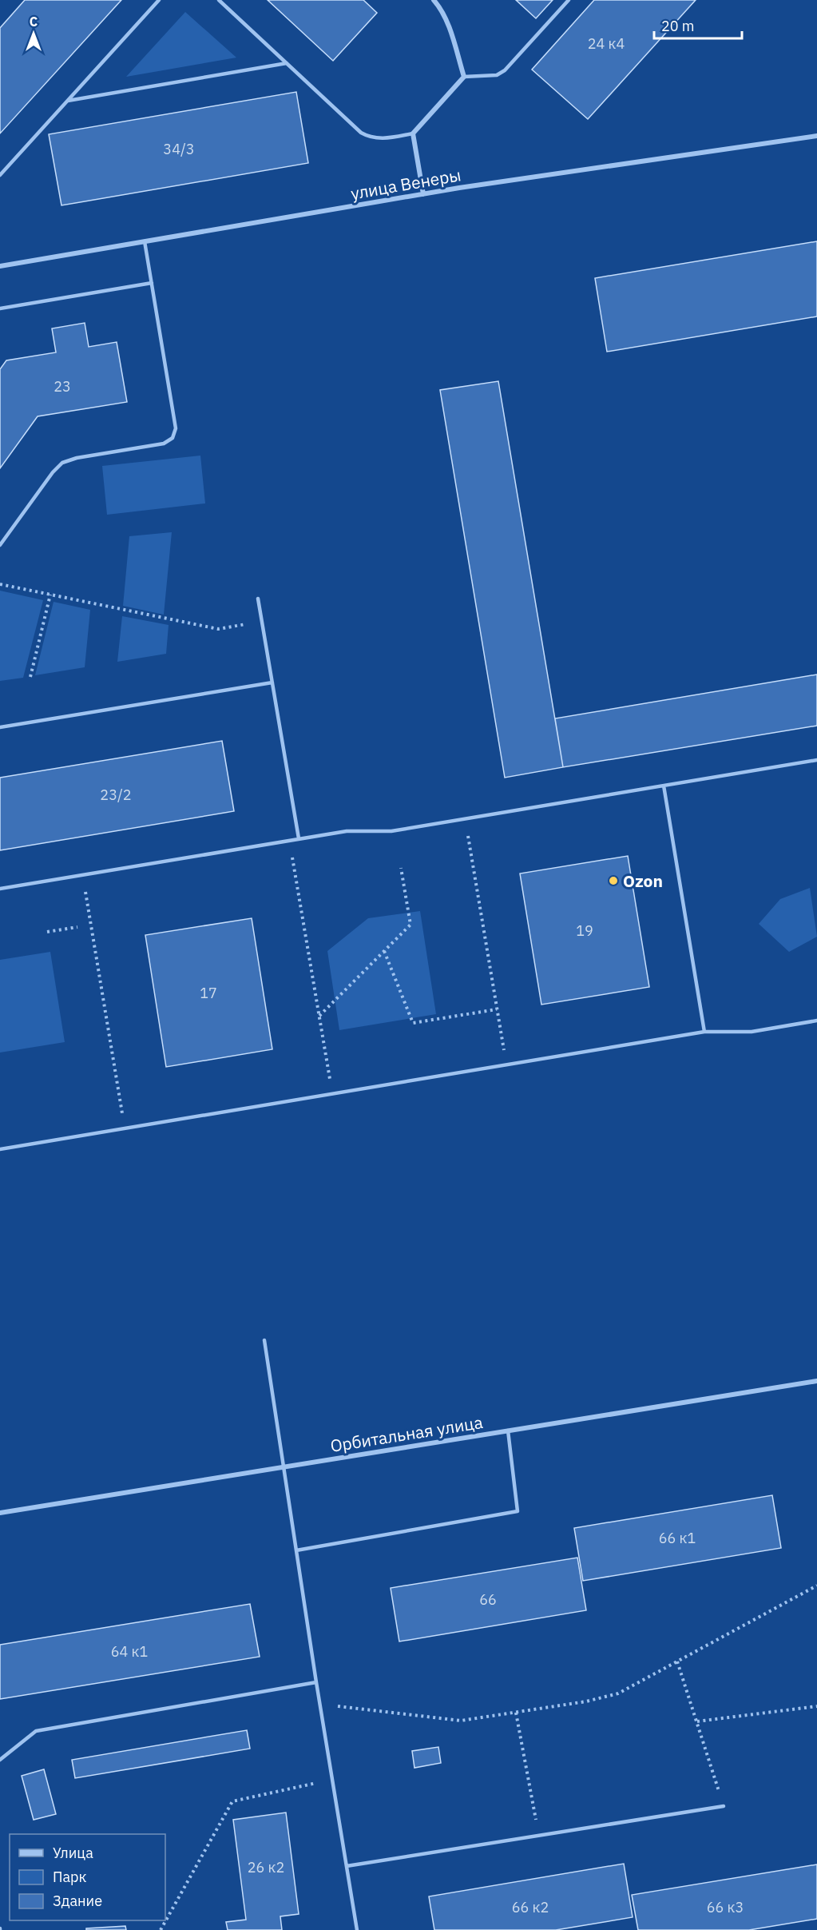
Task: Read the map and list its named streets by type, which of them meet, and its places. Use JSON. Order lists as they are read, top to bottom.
{
  "streets": {
    "street": ["улица Венеры", "Орбитальная улица"]
  },
  "places": ["Ozon"],
  "house_numbers": [
    "24 к4",
    "34/3",
    "23",
    "23/2",
    "19",
    "17",
    "66 к1",
    "66",
    "64 к1",
    "26 к2",
    "66 к2",
    "66 к3"
  ],
  "legend": ["Улица", "Парк", "Здание"],
  "scale_bar": "20 m",
  "north": "top"
}
